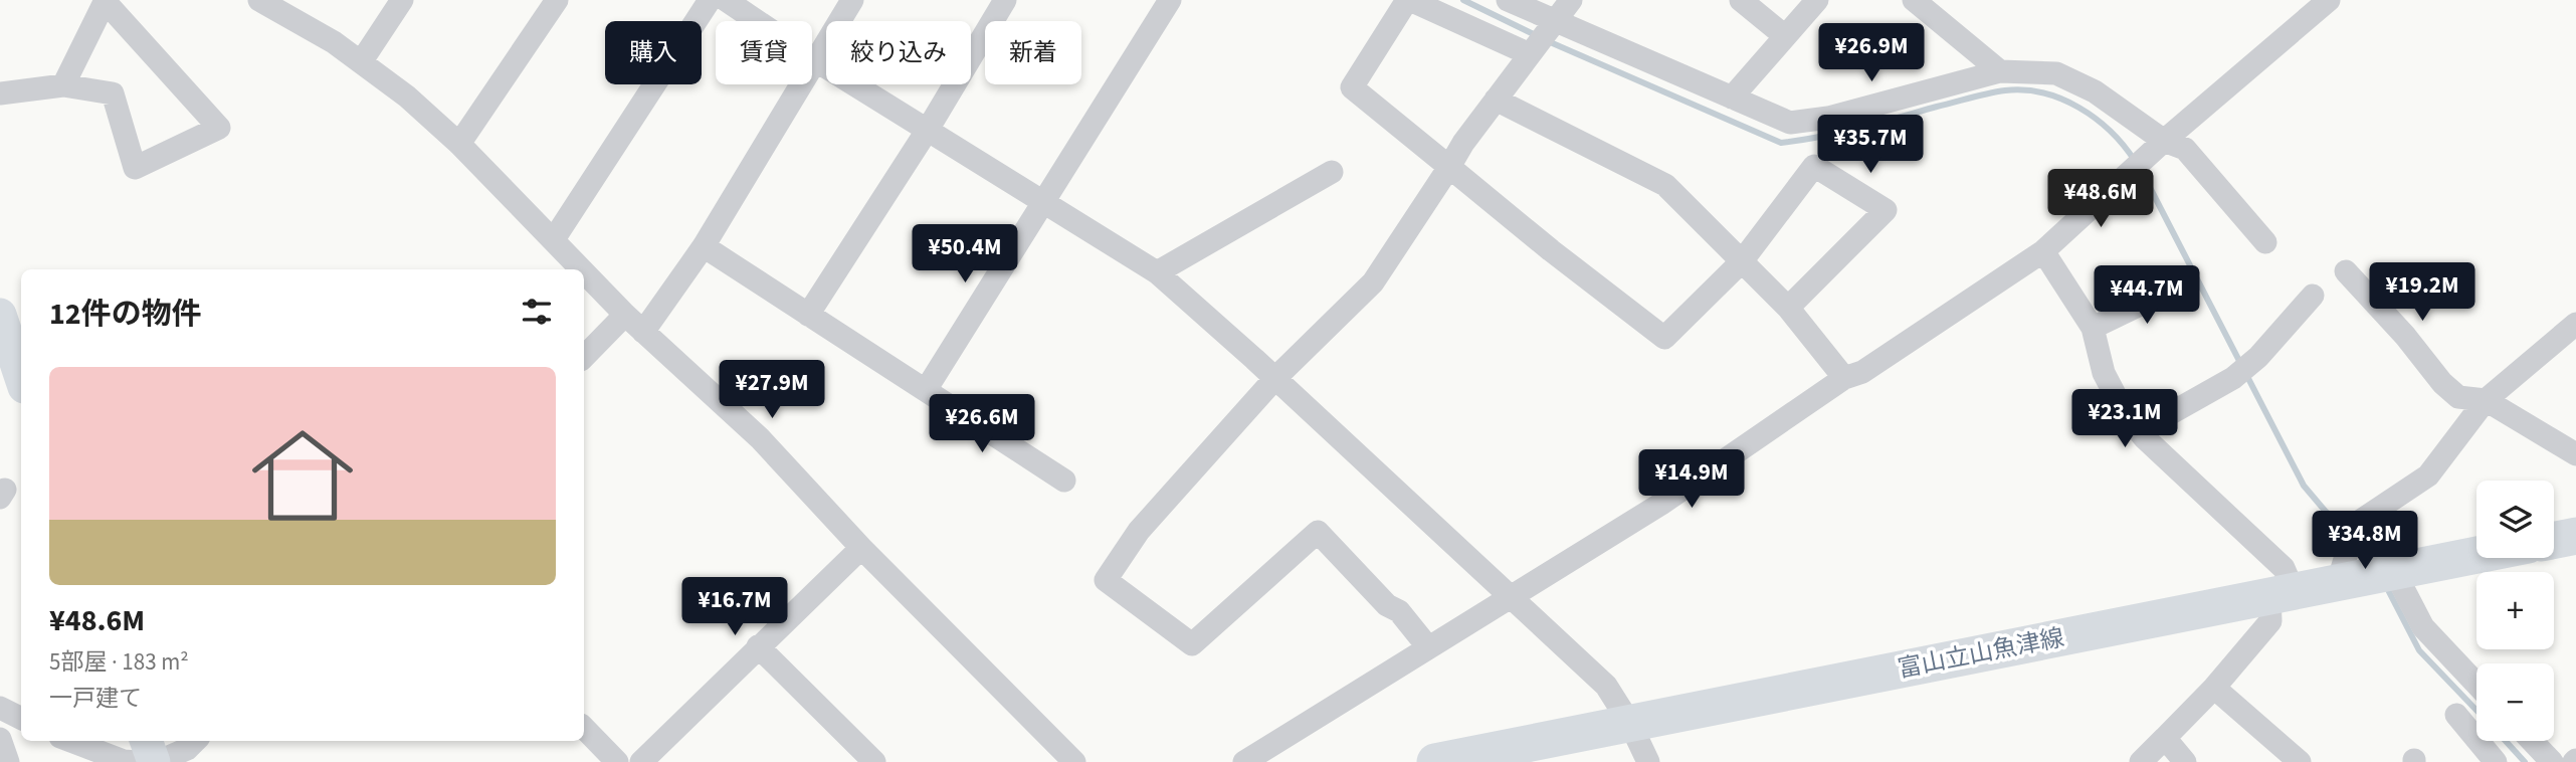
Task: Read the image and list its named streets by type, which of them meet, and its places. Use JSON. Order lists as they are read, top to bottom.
{
  "streets": {
    "main road": ["富山立山魚津線"]
  },
  "page": {
    "chip": [
      "購入",
      "賃貸",
      "絞り込み",
      "新着"
    ],
    "price": [
      "¥26.9M",
      "¥35.7M",
      "¥48.6M",
      "¥50.4M",
      "¥19.2M",
      "¥44.7M",
      "¥27.9M",
      "¥23.1M",
      "¥26.6M",
      "¥14.9M",
      "¥34.8M",
      "¥16.7M"
    ],
    "heading": "12件の物件",
    "list": [
      {
        "name": "¥48.6M",
        "note": "5部屋 · 183 m² · 一戸建て"
      }
    ],
    "map_buttons": ["+", "−"]
  }
}
